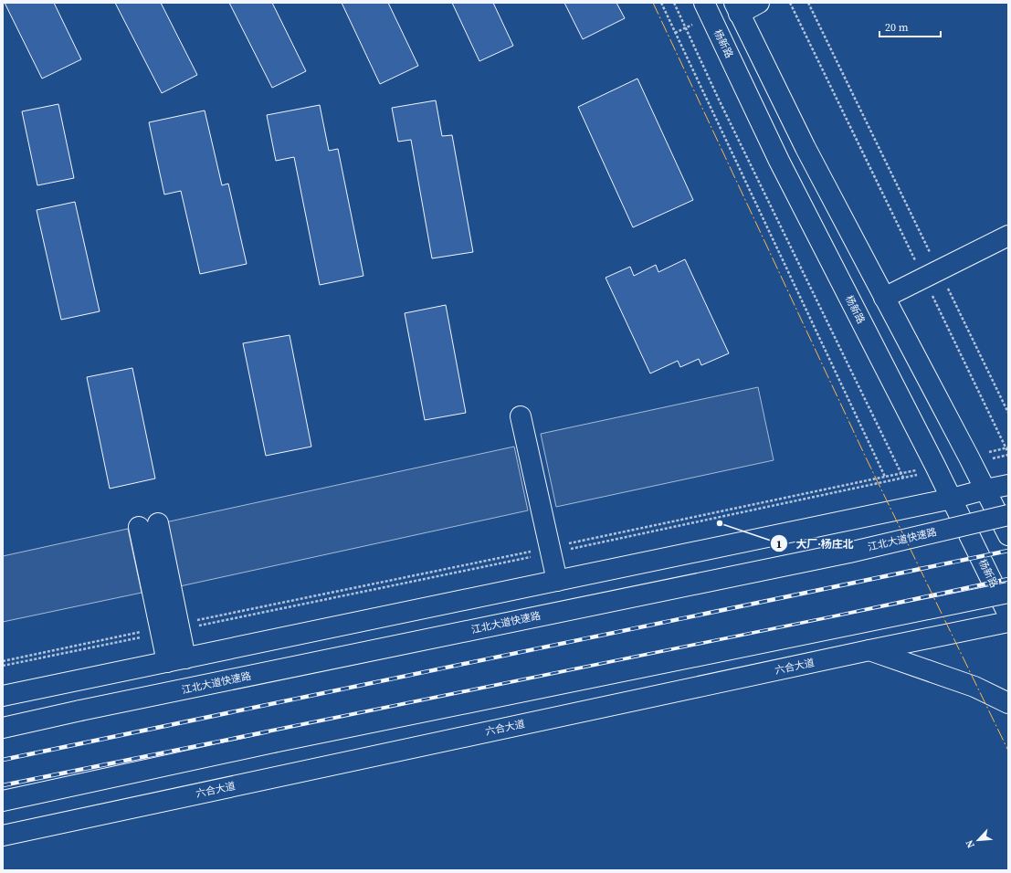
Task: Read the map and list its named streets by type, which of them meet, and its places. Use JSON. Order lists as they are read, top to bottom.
{
  "streets": {
    "main road": ["杨新路", "江北大道快速路", "六合大道"]
  },
  "places": ["大厂·杨庄北"],
  "scale_bar": "20 m",
  "north": "bottom left"
}
